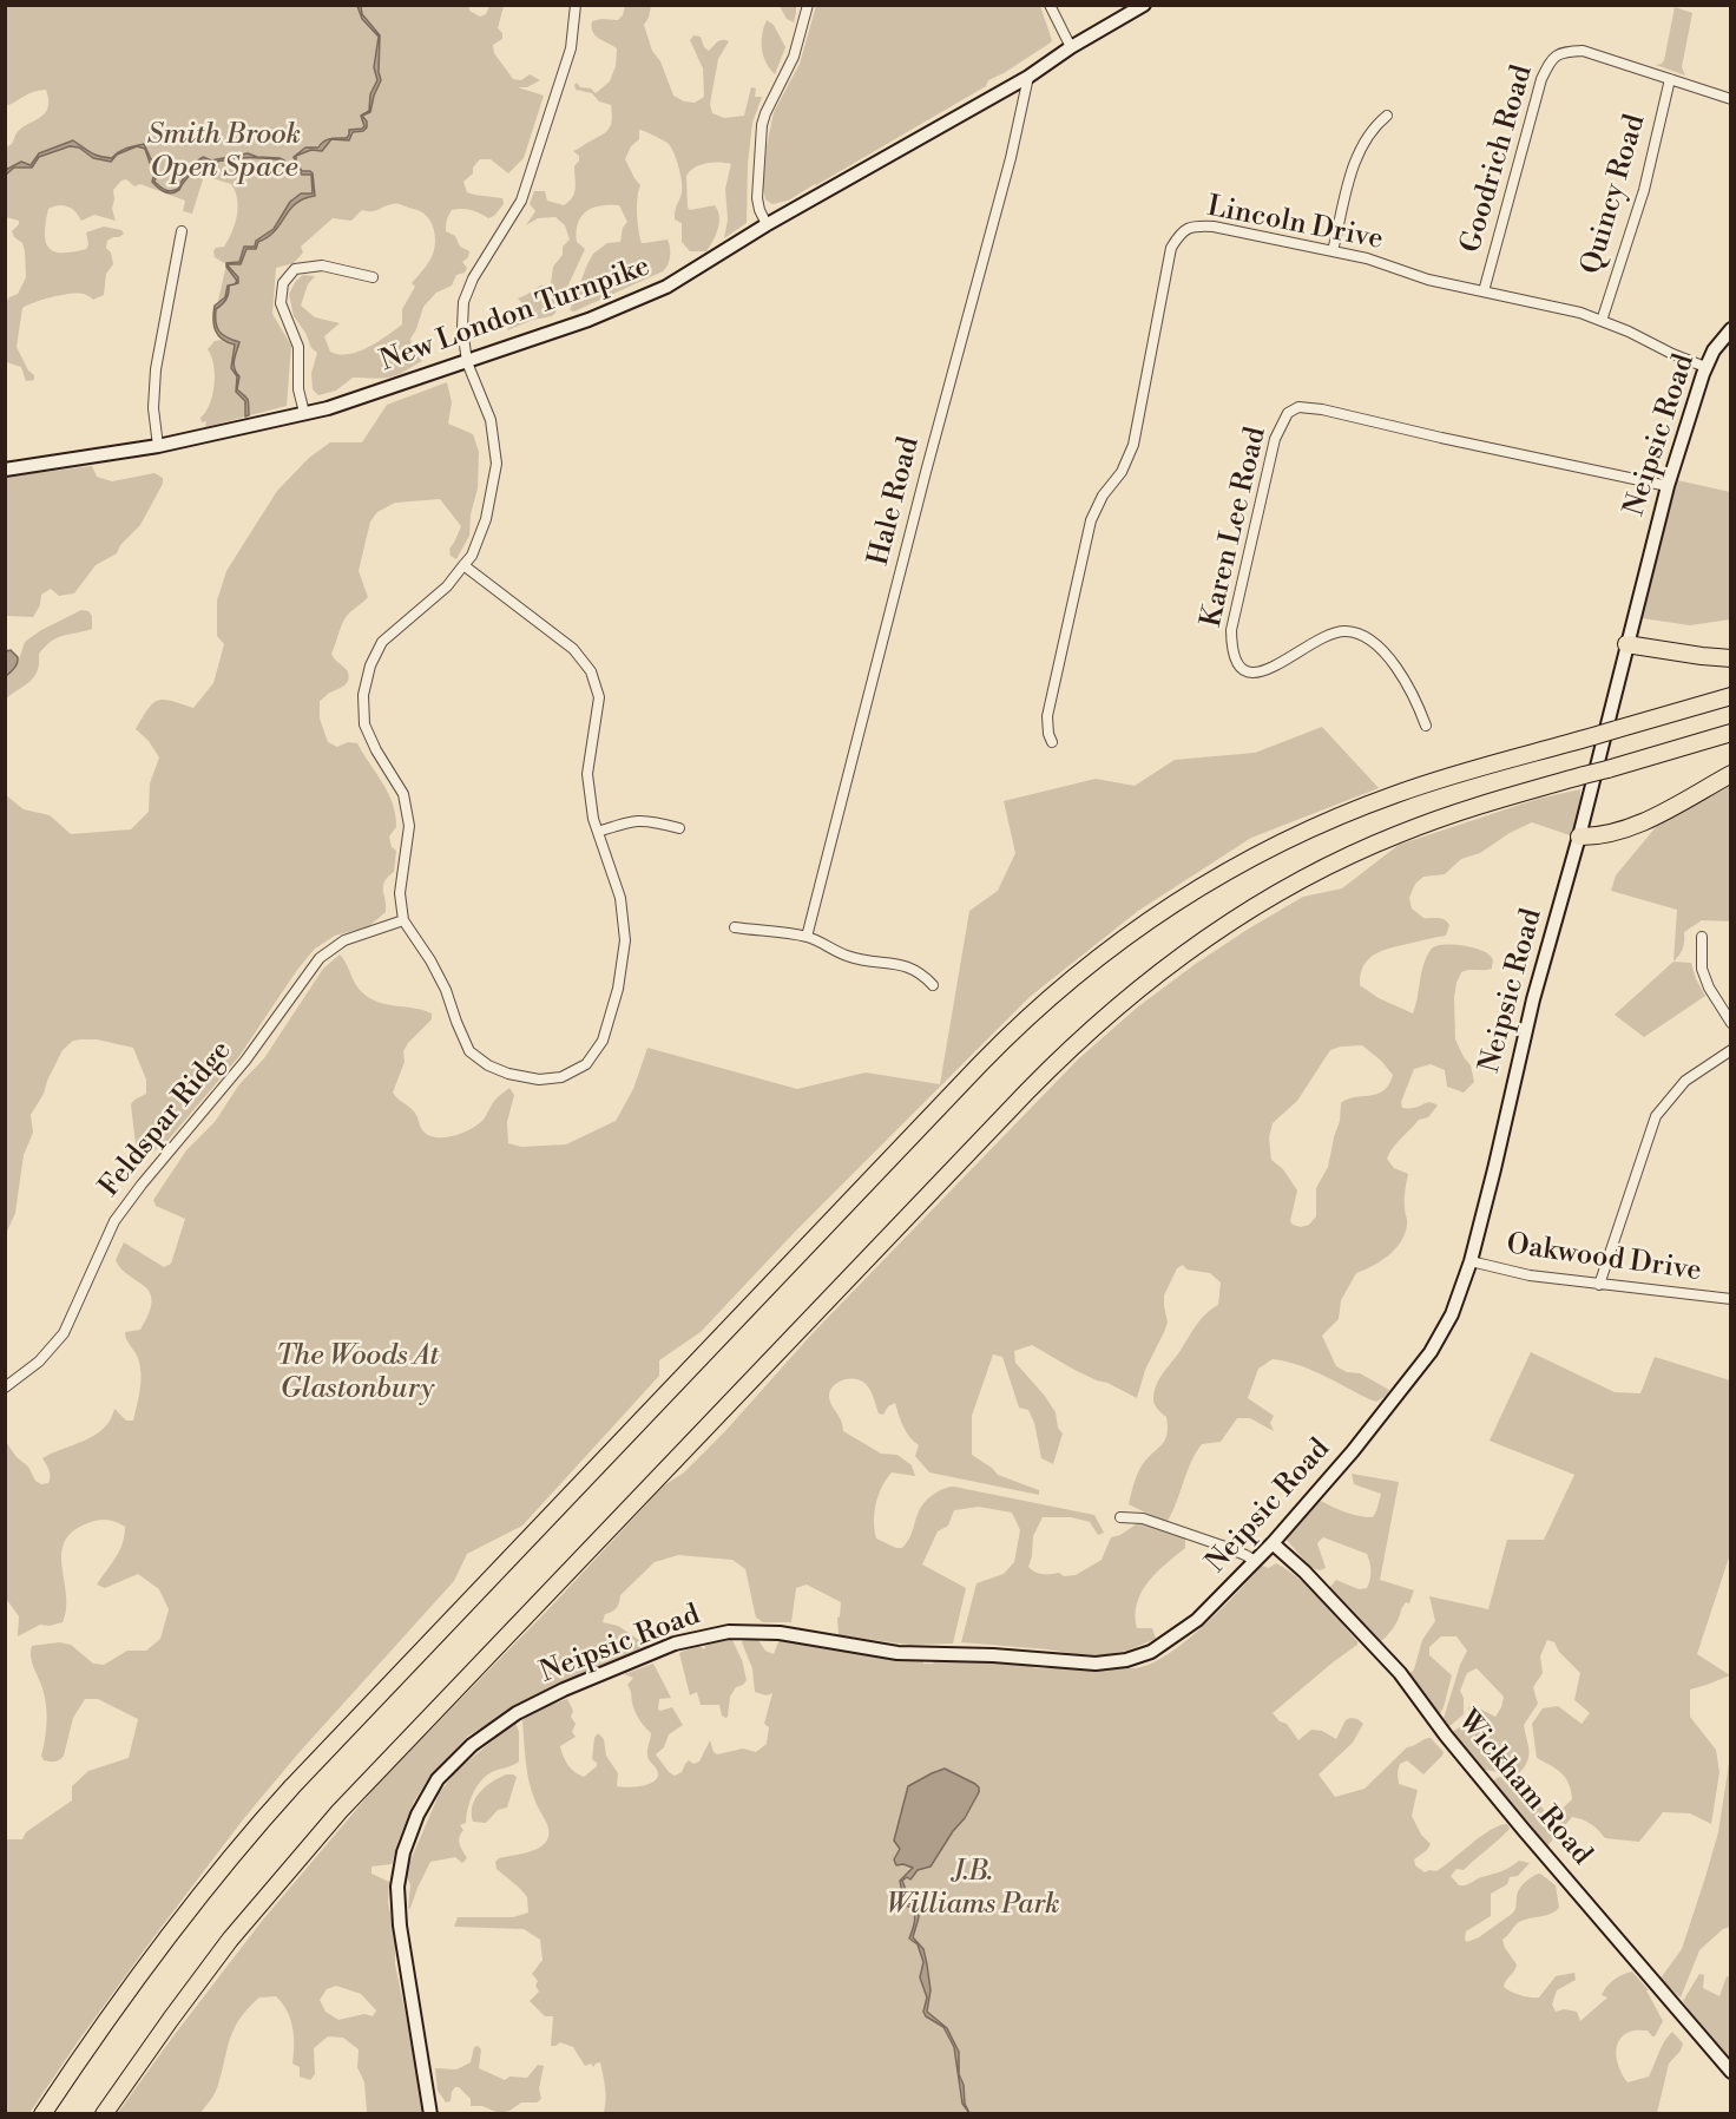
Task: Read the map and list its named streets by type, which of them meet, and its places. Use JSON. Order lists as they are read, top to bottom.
{
  "streets": {
    "street": [
      "Goodrich Road",
      "Quincy Road",
      "Lincoln Drive",
      "New London Turnpike",
      "Neipsic Road",
      "Hale Road",
      "Karen Lee Road",
      "Feldspar Ridge",
      "Oakwood Drive",
      "Wickham Road"
    ]
  },
  "crossings": [
    ["Goodrich Road", "Quincy Road"],
    ["Goodrich Road", "Lincoln Drive"],
    ["Quincy Road", "Lincoln Drive"],
    ["Lincoln Drive", "Neipsic Road"],
    ["New London Turnpike", "Hale Road"],
    ["Neipsic Road", "Karen Lee Road"],
    ["Neipsic Road", "Oakwood Drive"],
    ["Neipsic Road", "Wickham Road"]
  ],
  "parks": ["Smith Brook Open Space", "The Woods At Glastonbury", "J.B. Williams Park"]
}
